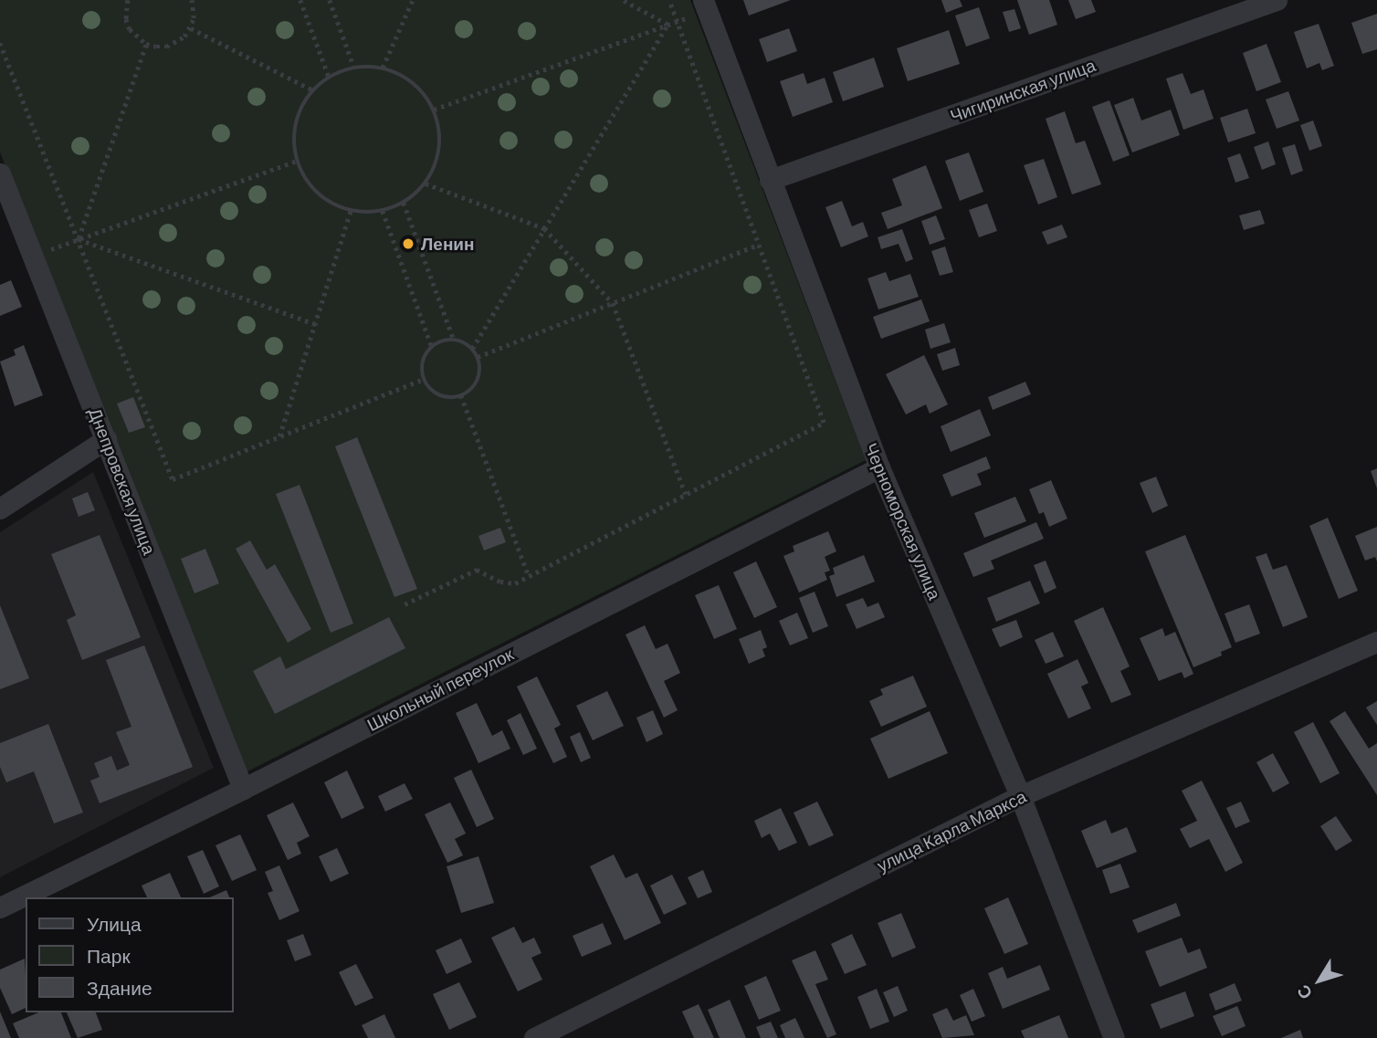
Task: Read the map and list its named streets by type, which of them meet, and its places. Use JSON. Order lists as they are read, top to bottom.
{
  "streets": {
    "street": [
      "Чигиринская улица",
      "Днепровская улица",
      "Черноморская улица",
      "Школьный переулок",
      "улица Карла Маркса"
    ]
  },
  "crossings": [
    ["Чигиринская улица", "Черноморская улица"],
    ["Днепровская улица", "Школьный переулок"],
    ["Черноморская улица", "Школьный переулок"],
    ["Черноморская улица", "улица Карла Маркса"]
  ],
  "places": ["Ленин"],
  "legend": ["Улица", "Парк", "Здание"],
  "north": "bottom left"
}
